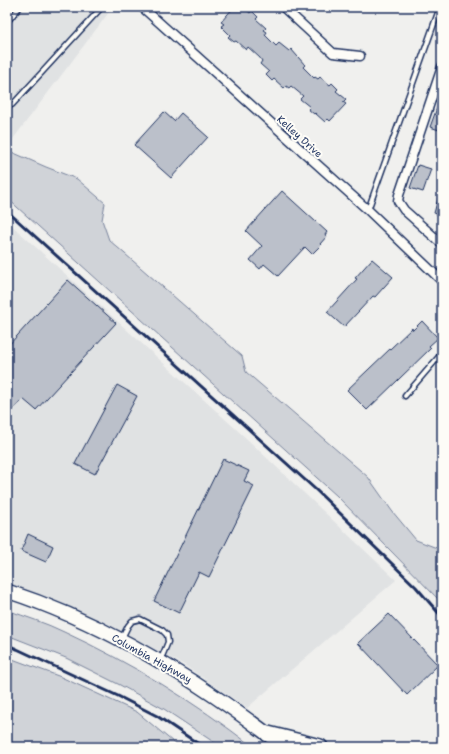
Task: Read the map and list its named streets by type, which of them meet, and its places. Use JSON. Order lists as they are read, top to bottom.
{
  "streets": {
    "main road": ["Columbia Highway"],
    "street": ["Kelley Drive"]
  }
}
